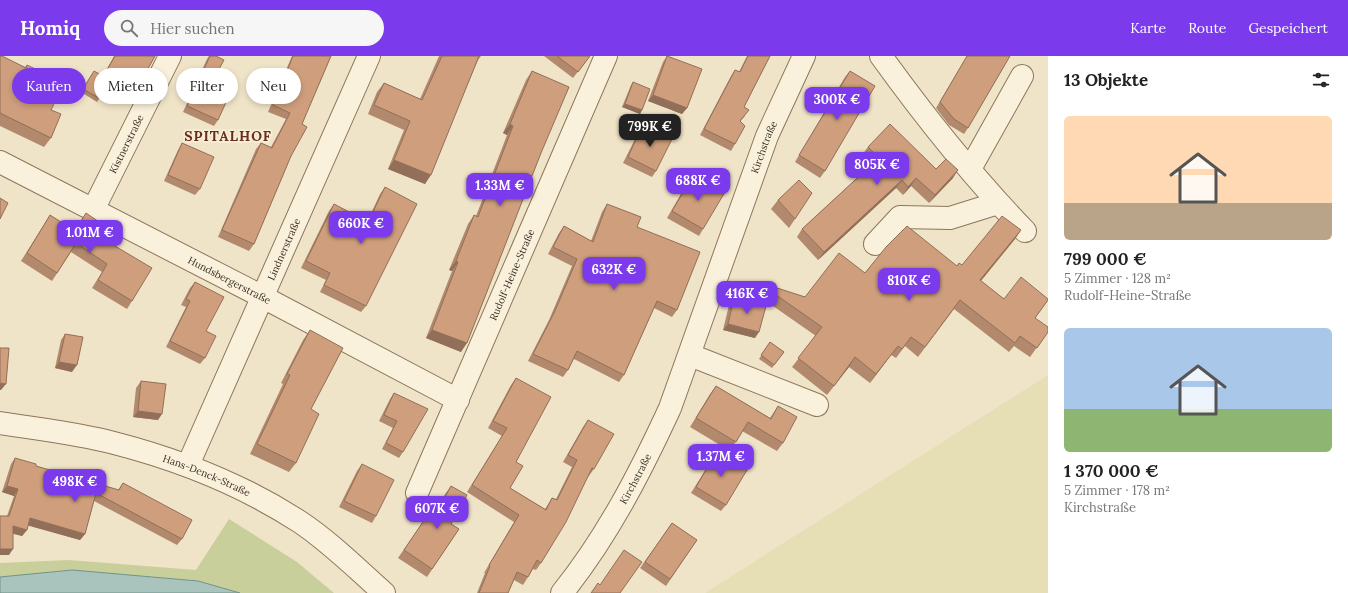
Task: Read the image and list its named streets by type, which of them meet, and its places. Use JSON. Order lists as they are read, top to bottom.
{
  "streets": {
    "street": [
      "Kistnerstraße",
      "Kirchstraße",
      "Lindnerstraße",
      "Rudolf-Heine-Straße",
      "Hundsbergerstraße",
      "Hans-Denck-Straße"
    ]
  },
  "crossings": [
    ["Kistnerstraße", "Hundsbergerstraße"],
    ["Lindnerstraße", "Hundsbergerstraße"],
    ["Lindnerstraße", "Hans-Denck-Straße"],
    ["Rudolf-Heine-Straße", "Hundsbergerstraße"]
  ],
  "districts": ["SPITALHOF"],
  "page": {
    "header": "Homiq",
    "search": "Hier suchen",
    "nav": ["Karte", "Route", "Gespeichert"],
    "heading": "13 Objekte",
    "chip": [
      "Kaufen",
      "Mieten",
      "Filter",
      "Neu"
    ],
    "price": [
      "300K €",
      "799K €",
      "805K €",
      "688K €",
      "1.33M €",
      "660K €",
      "1.01M €",
      "632K €",
      "810K €",
      "416K €",
      "1.37M €",
      "498K €",
      "607K €"
    ],
    "list": [
      {
        "name": "799 000 €",
        "note": "5 Zimmer · 128 m² · Rudolf-Heine-Straße"
      },
      {
        "name": "1 370 000 €",
        "note": "5 Zimmer · 178 m² · Kirchstraße"
      }
    ]
  }
}
